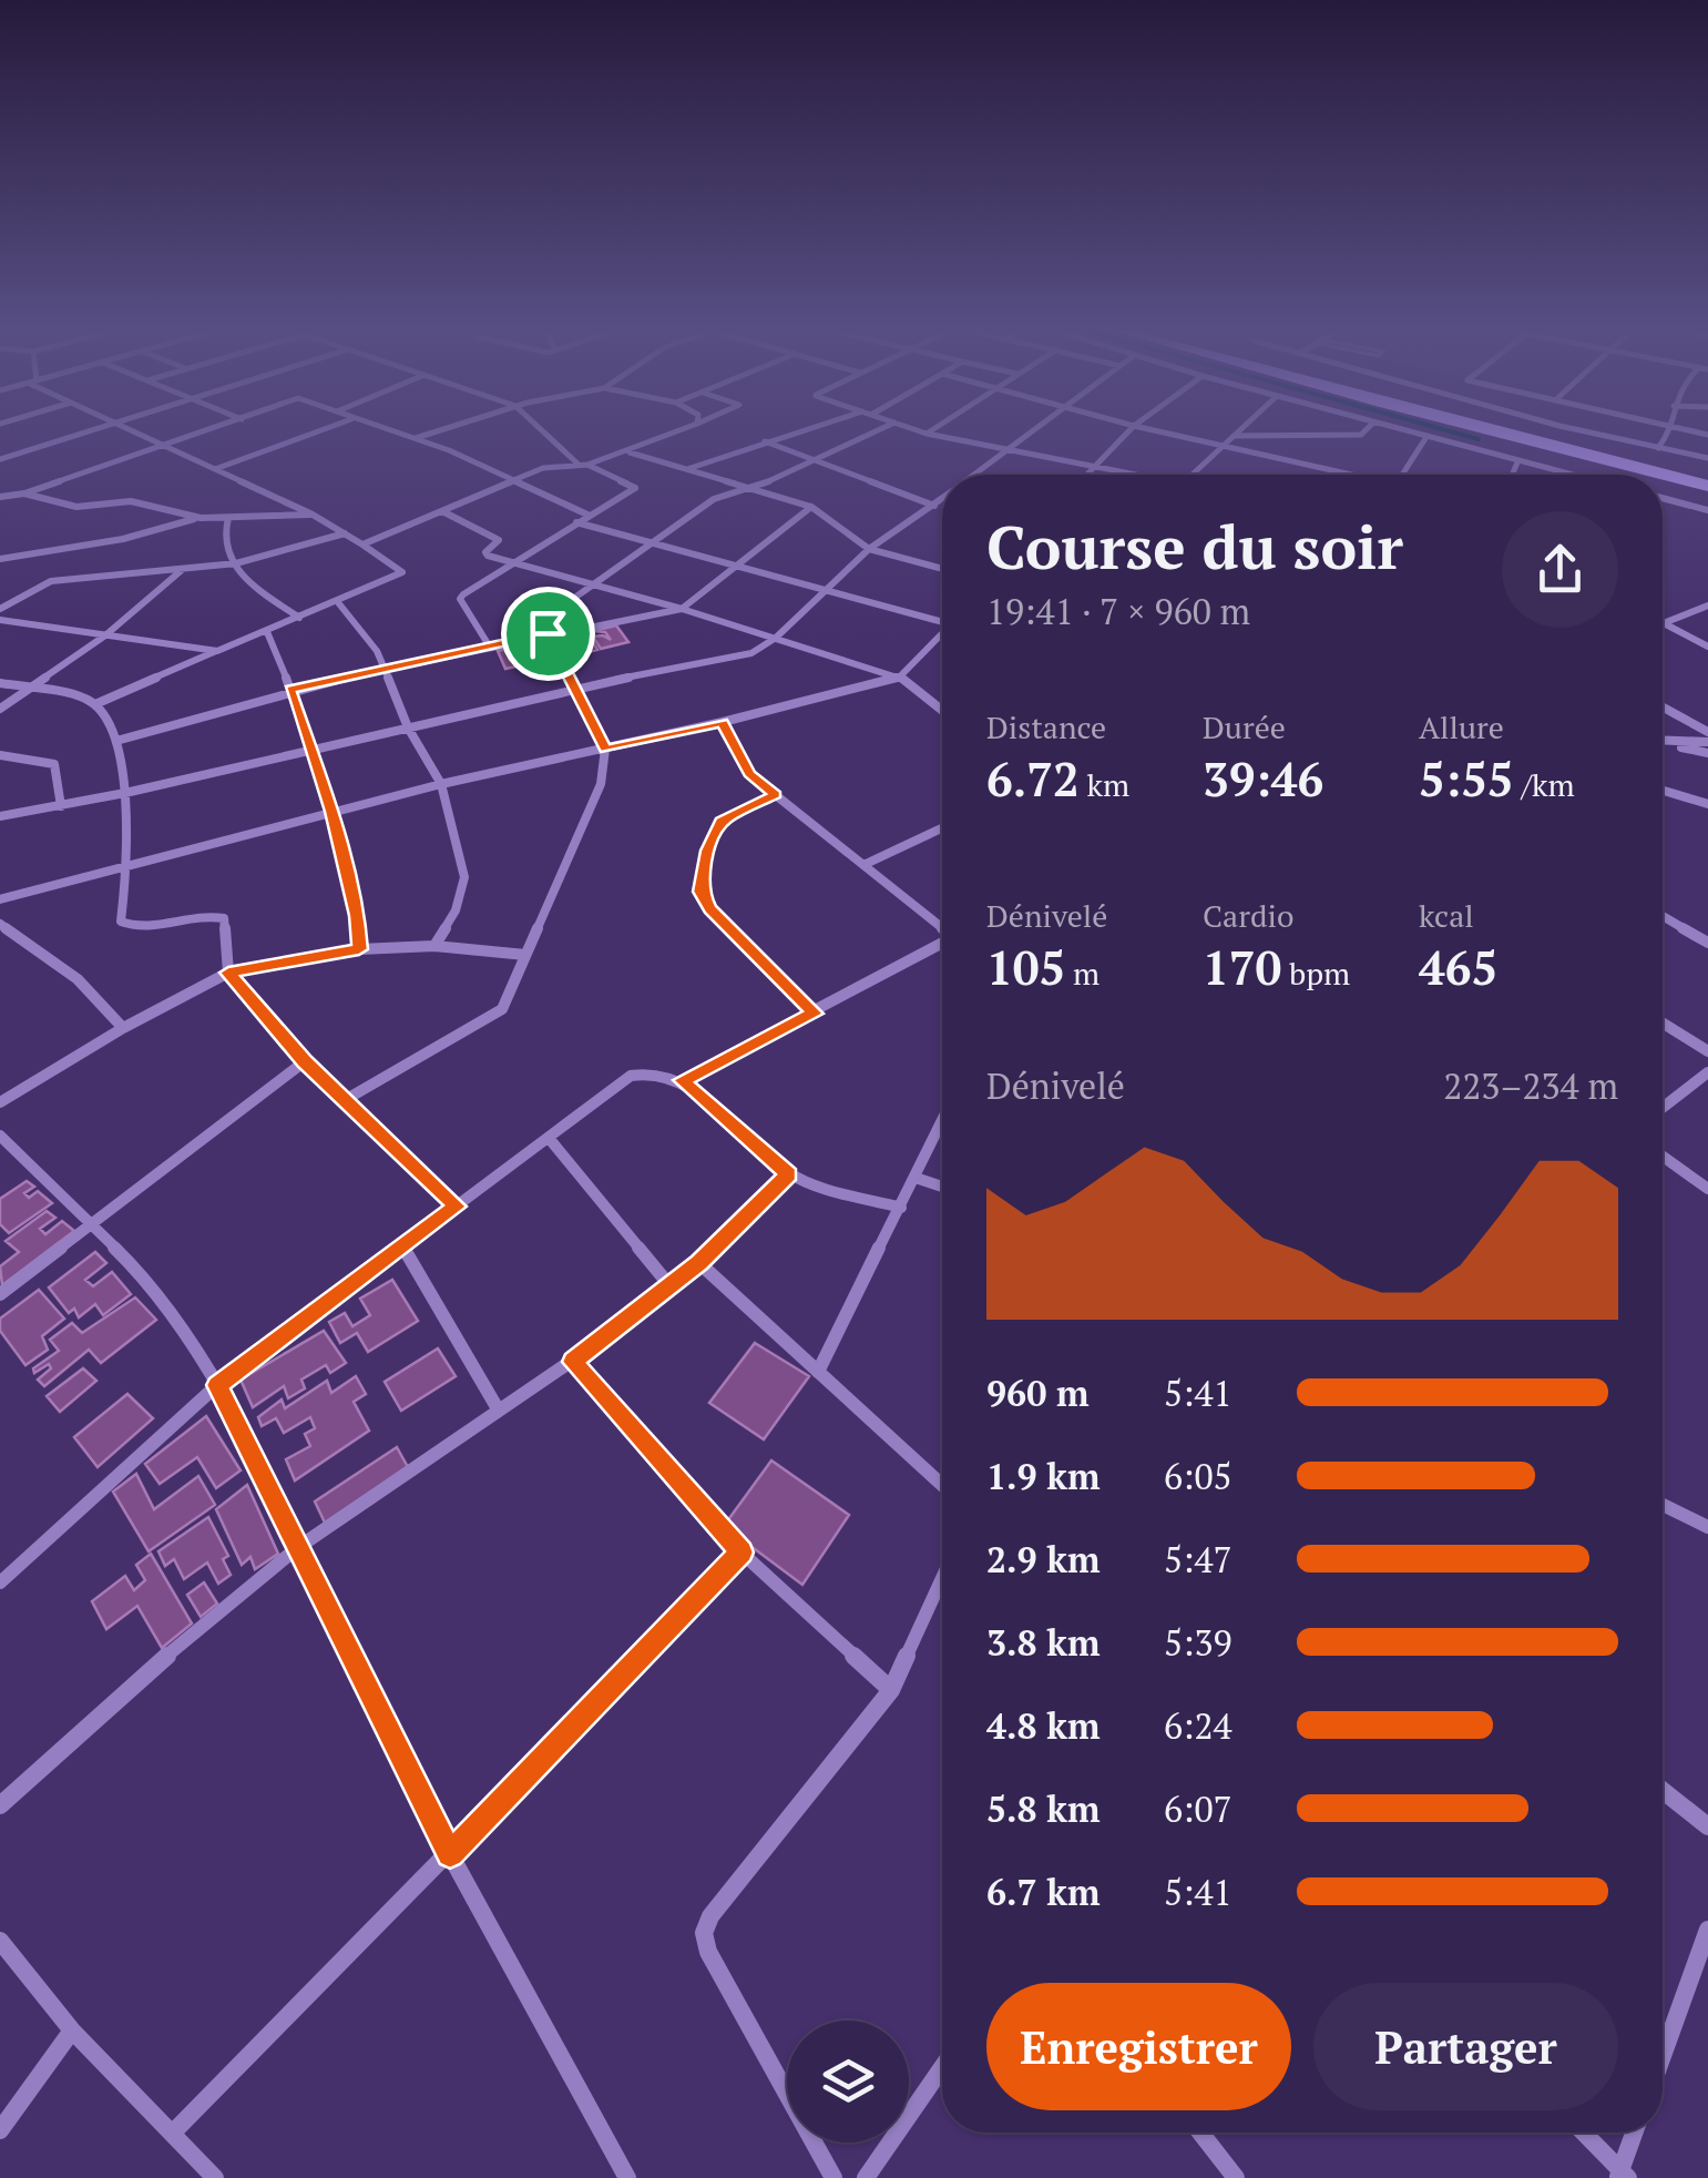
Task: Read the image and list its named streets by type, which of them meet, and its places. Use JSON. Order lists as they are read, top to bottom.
{
  "page": {
    "heading": ["Course du soir", "19:41 · 7 × 960 m"],
    "stats": [
      ["Distance", "6.72 km"],
      ["Durée", "39:46"],
      ["Allure", "5:55 /km"],
      ["Dénivelé", "105 m"],
      ["Cardio", "170 bpm"],
      ["kcal", "465"]
    ],
    "chart": ["Dénivelé", "223–234 m"],
    "list": [
      {
        "name": "960 m",
        "note": "5:41"
      },
      {
        "name": "1.9 km",
        "note": "6:05"
      },
      {
        "name": "2.9 km",
        "note": "5:47"
      },
      {
        "name": "3.8 km",
        "note": "5:39"
      },
      {
        "name": "4.8 km",
        "note": "6:24"
      },
      {
        "name": "5.8 km",
        "note": "6:07"
      },
      {
        "name": "6.7 km",
        "note": "5:41"
      }
    ],
    "buttons": ["Enregistrer", "Partager"]
  }
}
